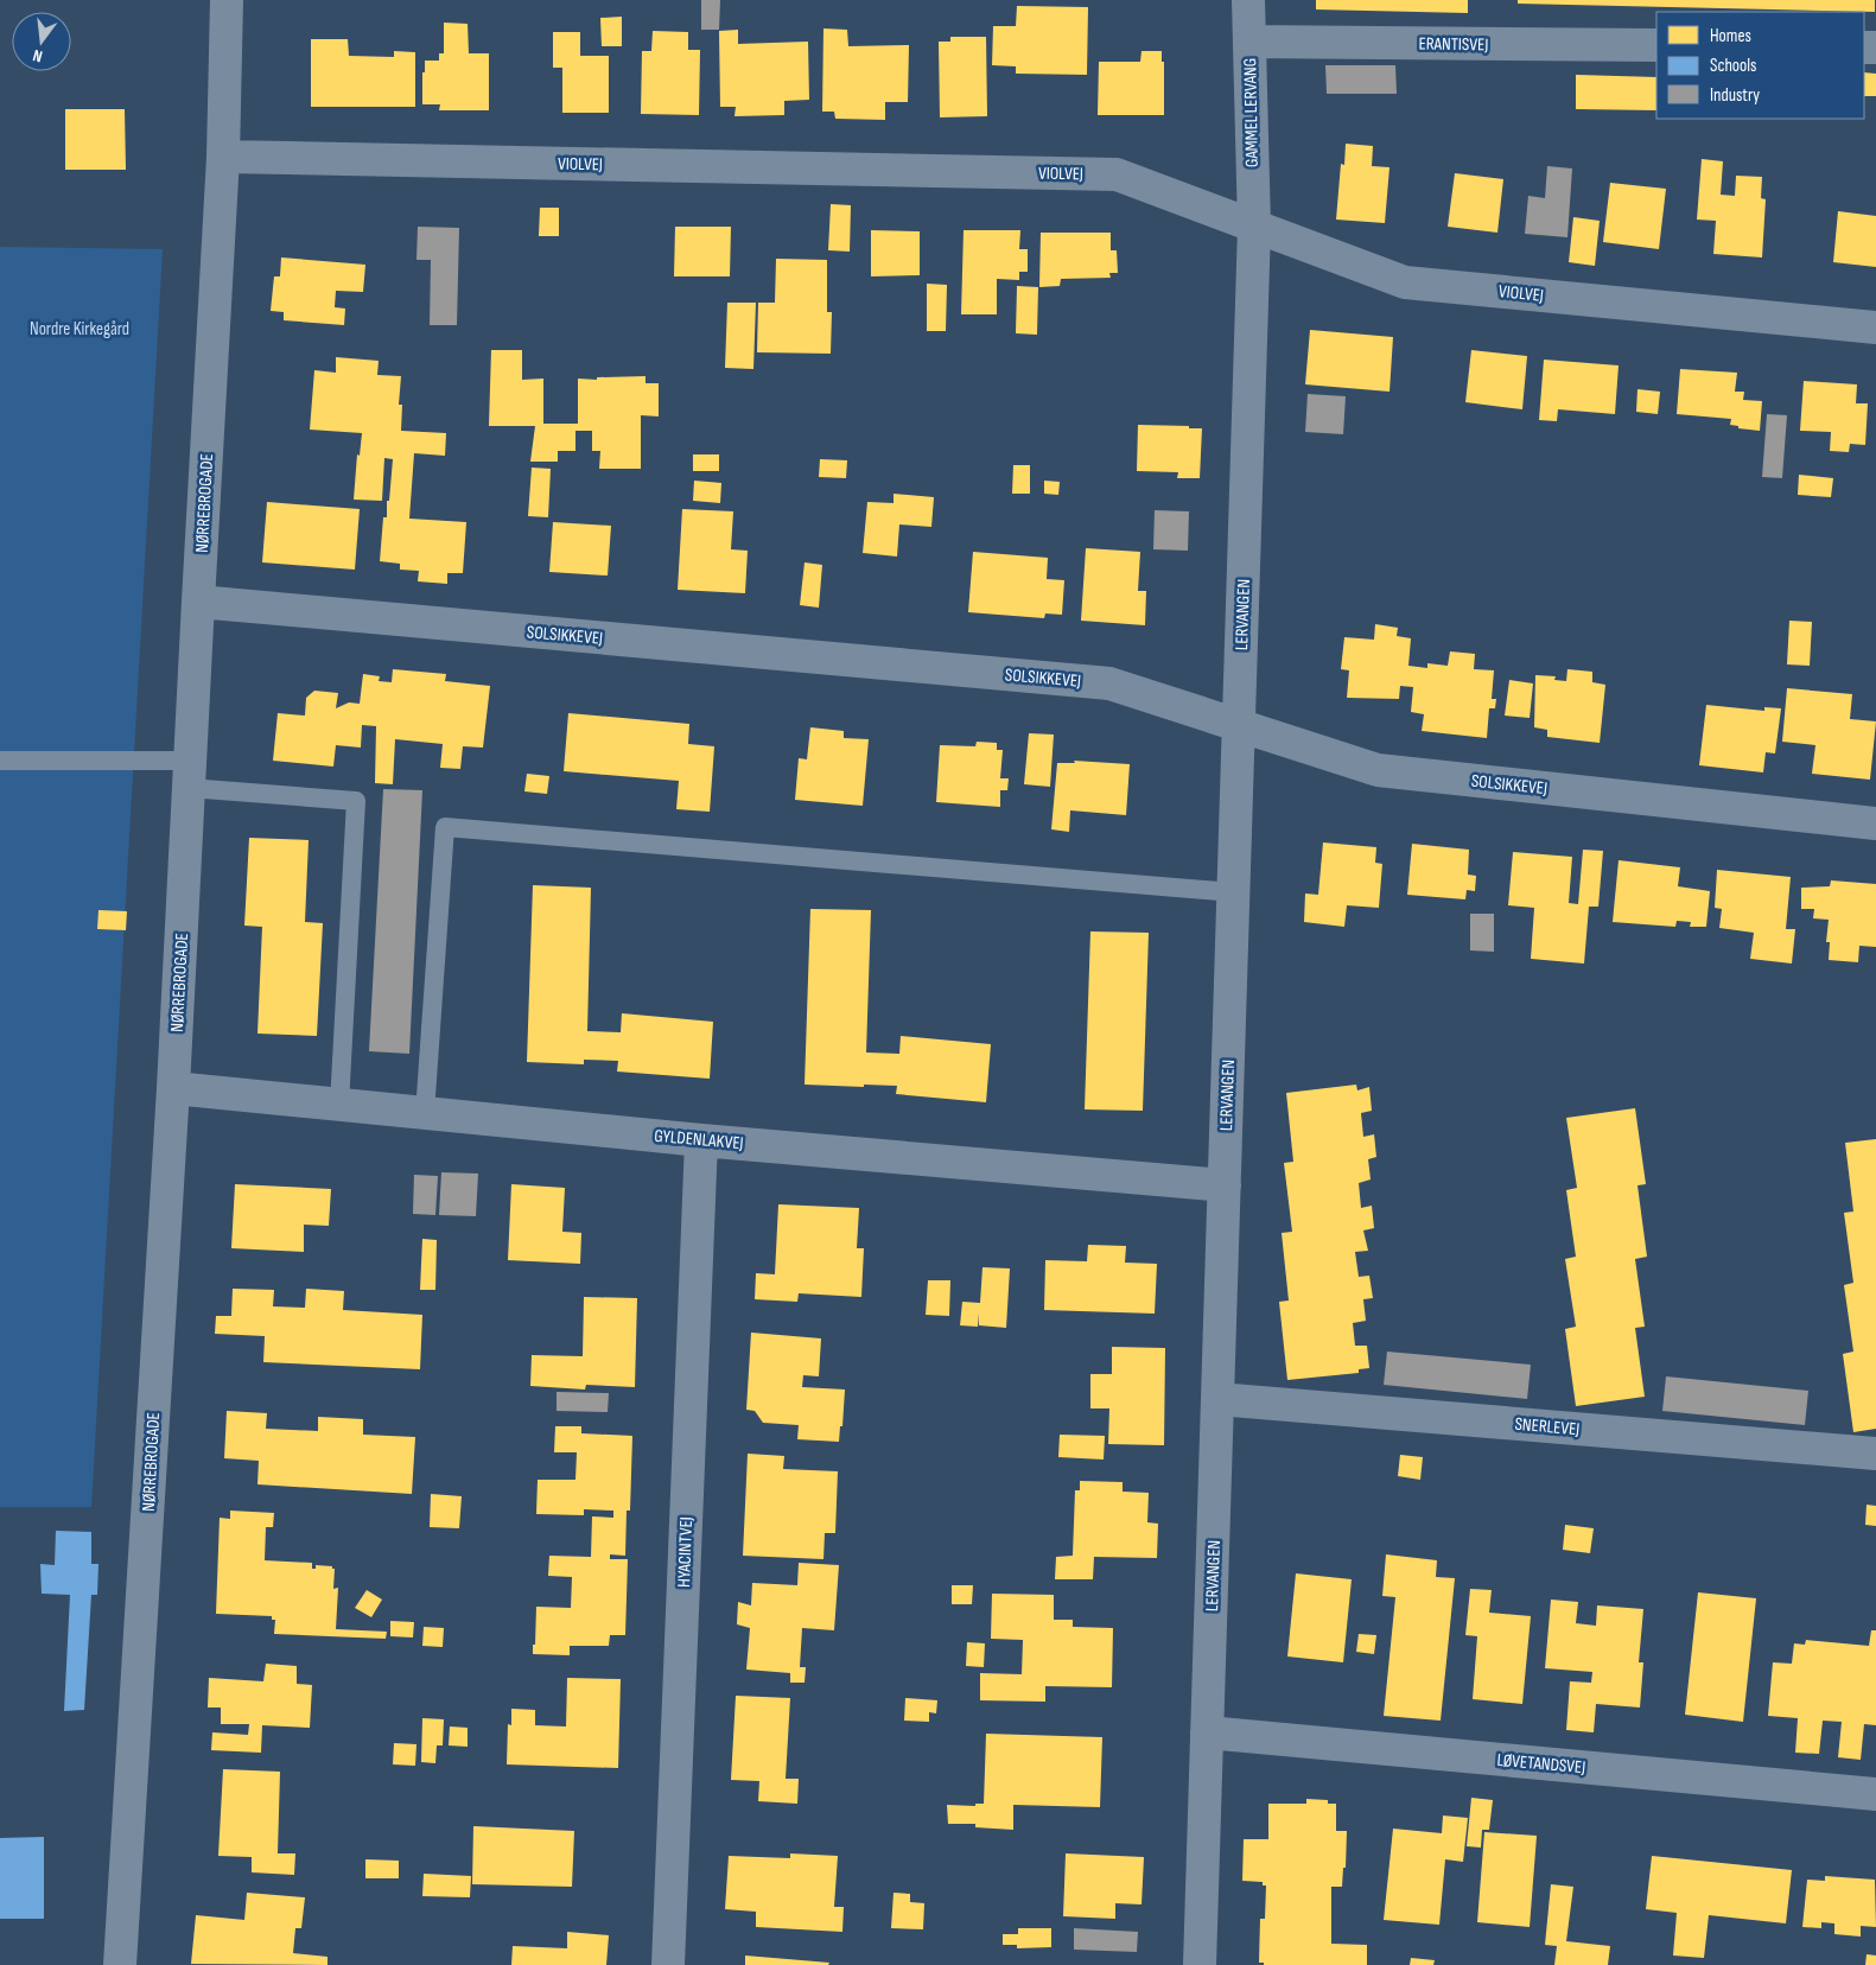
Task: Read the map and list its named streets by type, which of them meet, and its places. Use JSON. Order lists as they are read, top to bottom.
{
  "streets": {
    "street": [
      "ERANTISVEJ",
      "GAMMEL LERVANG",
      "VIOLVEJ",
      "NØRREBROGADE",
      "LERVANGEN",
      "SOLSIKKEVEJ",
      "GYLDENLAKVEJ",
      "SNERLEVEJ",
      "HYACINTVEJ",
      "LØVETANDSVEJ"
    ]
  },
  "crossings": [
    ["ERANTISVEJ", "GAMMEL LERVANG"],
    ["GAMMEL LERVANG", "VIOLVEJ"],
    ["GAMMEL LERVANG", "LERVANGEN"],
    ["VIOLVEJ", "NØRREBROGADE"],
    ["VIOLVEJ", "LERVANGEN"],
    ["NØRREBROGADE", "SOLSIKKEVEJ"],
    ["NØRREBROGADE", "GYLDENLAKVEJ"],
    ["LERVANGEN", "SOLSIKKEVEJ"],
    ["LERVANGEN", "GYLDENLAKVEJ"],
    ["LERVANGEN", "SNERLEVEJ"],
    ["LERVANGEN", "LØVETANDSVEJ"],
    ["GYLDENLAKVEJ", "HYACINTVEJ"]
  ],
  "parks": ["Nordre Kirkegård"],
  "legend": ["Homes", "Schools", "Industry"],
  "north": "bottom"
}
